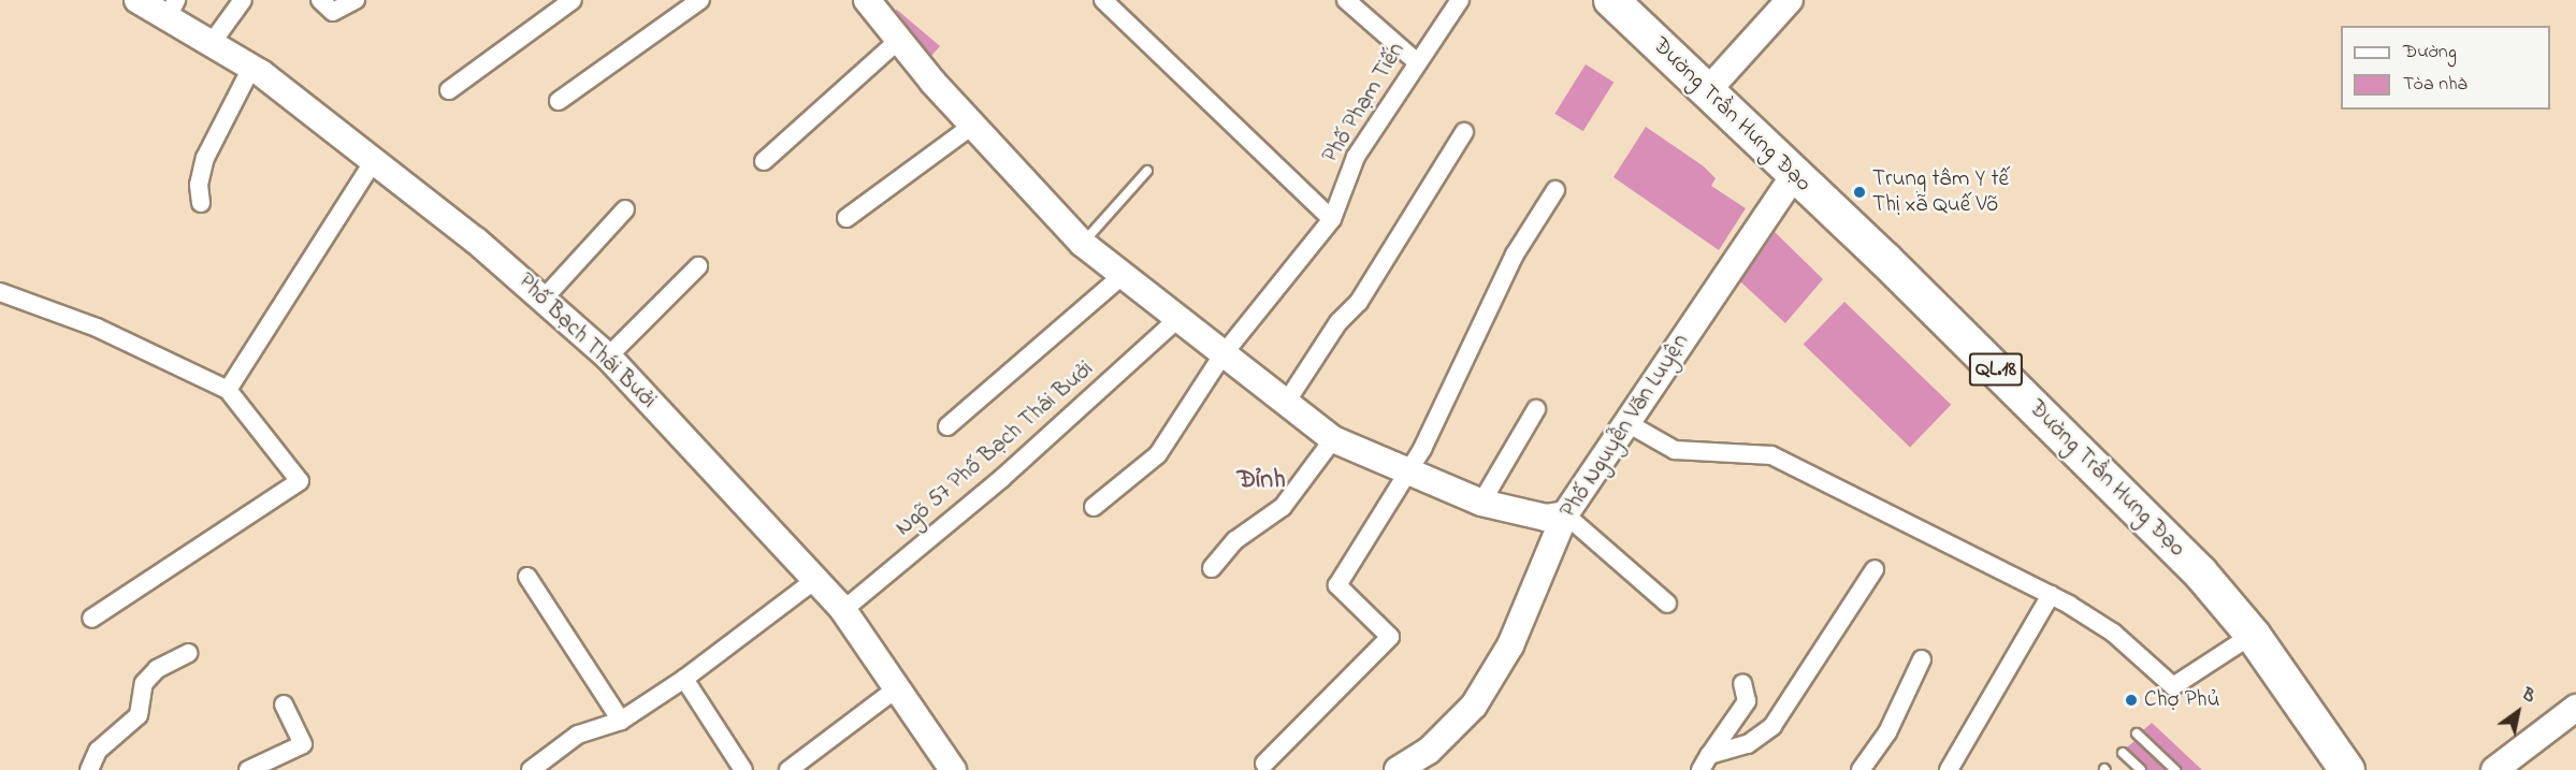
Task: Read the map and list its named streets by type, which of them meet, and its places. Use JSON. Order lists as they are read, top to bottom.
{
  "streets": {
    "highway": ["Đường Trần Hưng Đạo", "QL.18"],
    "street": [
      "Phố Phạm Tiến",
      "Phố Bạch Thái Bưởi",
      "Phố Nguyễn Văn Luyện",
      "Ngõ 57 Phố Bạch Thái Bưởi"
    ]
  },
  "crossings": [
    ["Đường Trần Hưng Đạo", "Phố Nguyễn Văn Luyện"],
    ["Phố Bạch Thái Bưởi", "Ngõ 57 Phố Bạch Thái Bưởi"]
  ],
  "districts": ["Đỉnh"],
  "places": ["Trung tâm Y tế Thị xã Quế Võ", "Chợ Phủ"],
  "legend": ["Đường", "Tòa nhà"],
  "north": "top right"
}
